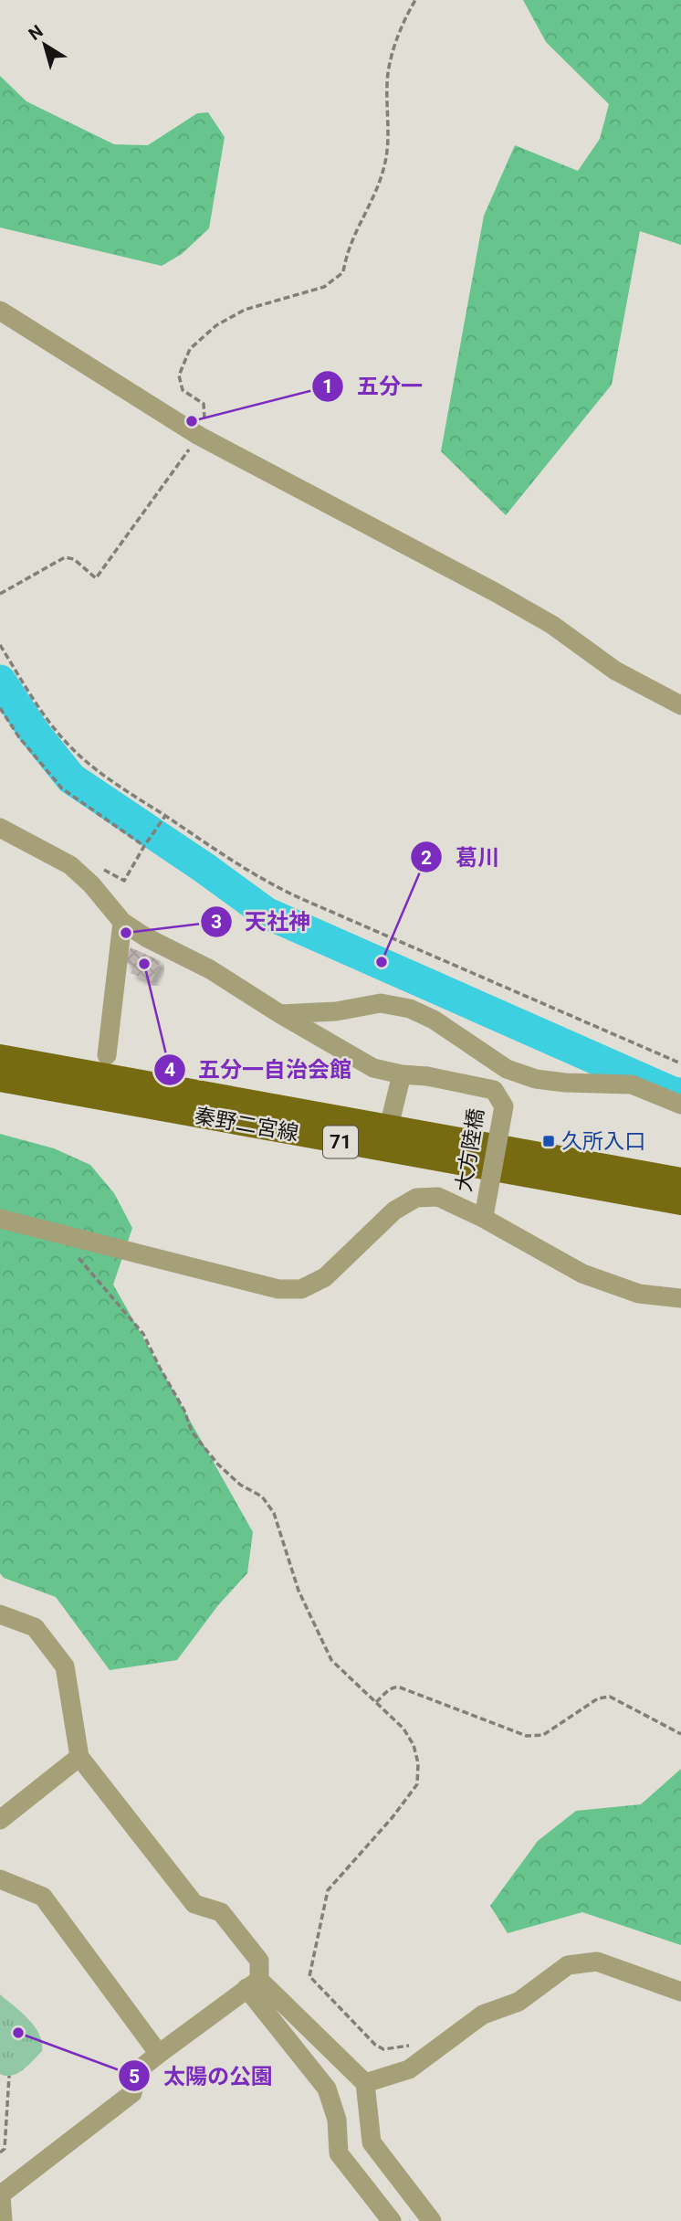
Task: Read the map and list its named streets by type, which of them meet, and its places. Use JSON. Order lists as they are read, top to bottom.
{
  "streets": {
    "main road": ["秦野二宮線", "71"],
    "street": ["大方陸橋"]
  },
  "places": {
    "other": [
      "五分一",
      "天社神",
      "葛川",
      "五分一自治会館",
      "太陽の公園"
    ],
    "transit": ["久所入口"]
  },
  "north": "top left"
}
